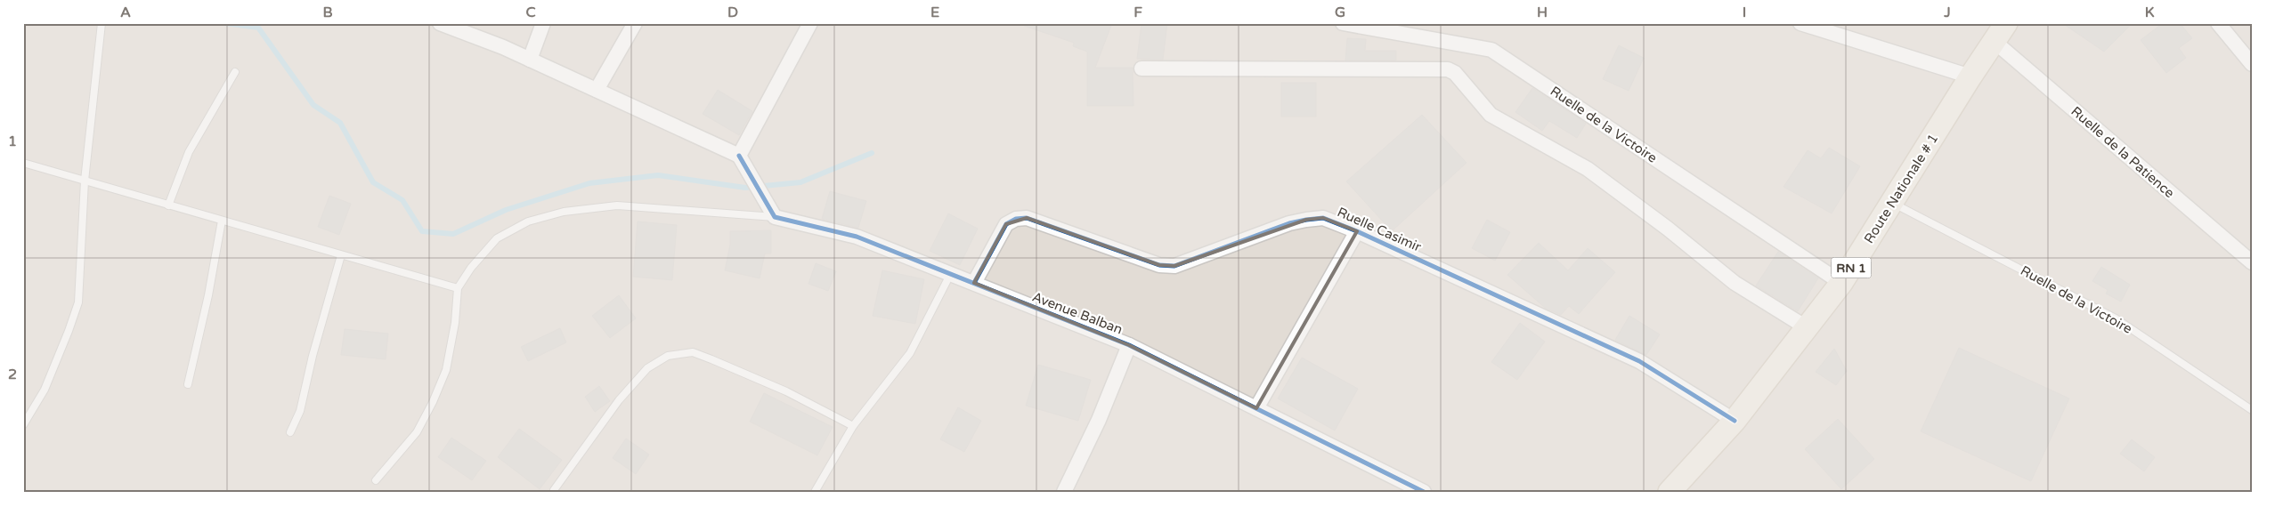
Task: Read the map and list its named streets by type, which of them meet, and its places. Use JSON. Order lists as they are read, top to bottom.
{
  "streets": {
    "main road": ["Route Nationale # 1", "RN 1"],
    "street": [
      "Ruelle de la Victoire",
      "Ruelle de la Patience",
      "Ruelle Casimir",
      "Avenue Balban"
    ]
  },
  "crossings": [
    ["Ruelle de la Victoire", "Route Nationale # 1"],
    ["Ruelle de la Patience", "Route Nationale # 1"],
    ["Route Nationale # 1", "Ruelle Casimir"],
    ["Ruelle Casimir", "Avenue Balban"]
  ],
  "grid": {
    "columns": [
      "A",
      "B",
      "C",
      "D",
      "E",
      "F",
      "G",
      "H",
      "I",
      "J",
      "K"
    ],
    "rows": ["1", "2"]
  }
}
